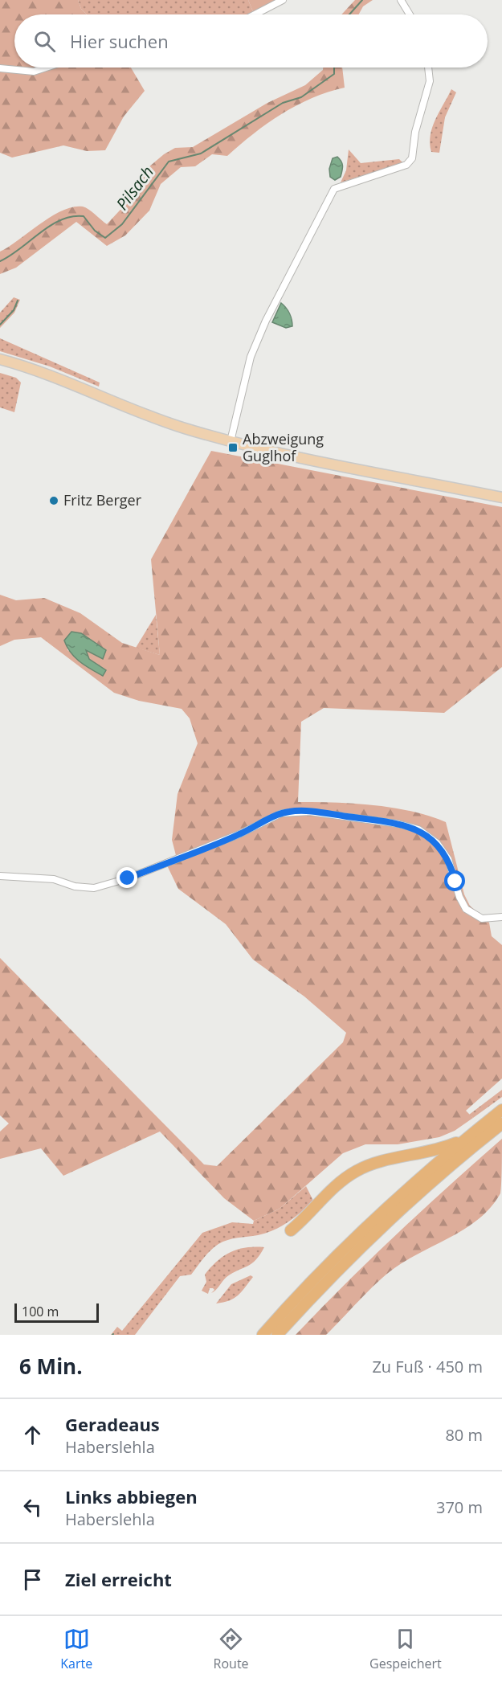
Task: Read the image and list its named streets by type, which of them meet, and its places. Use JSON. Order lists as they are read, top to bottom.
{
  "water": ["Pilsach"],
  "places": {
    "transit": ["Abzweigung Guglhof"],
    "other": ["Fritz Berger"]
  },
  "scale_bar": "100 m",
  "page": {
    "search": "Hier suchen",
    "scale": "100 m",
    "heading": ["6 Min.", "Zu Fuß · 450 m"],
    "list": [
      ["Geradeaus", "Haberslehla", "80 m"],
      ["Links abbiegen", "Haberslehla", "370 m"],
      "Ziel erreicht"
    ],
    "nav": ["Karte", "Route", "Gespeichert"]
  }
}
